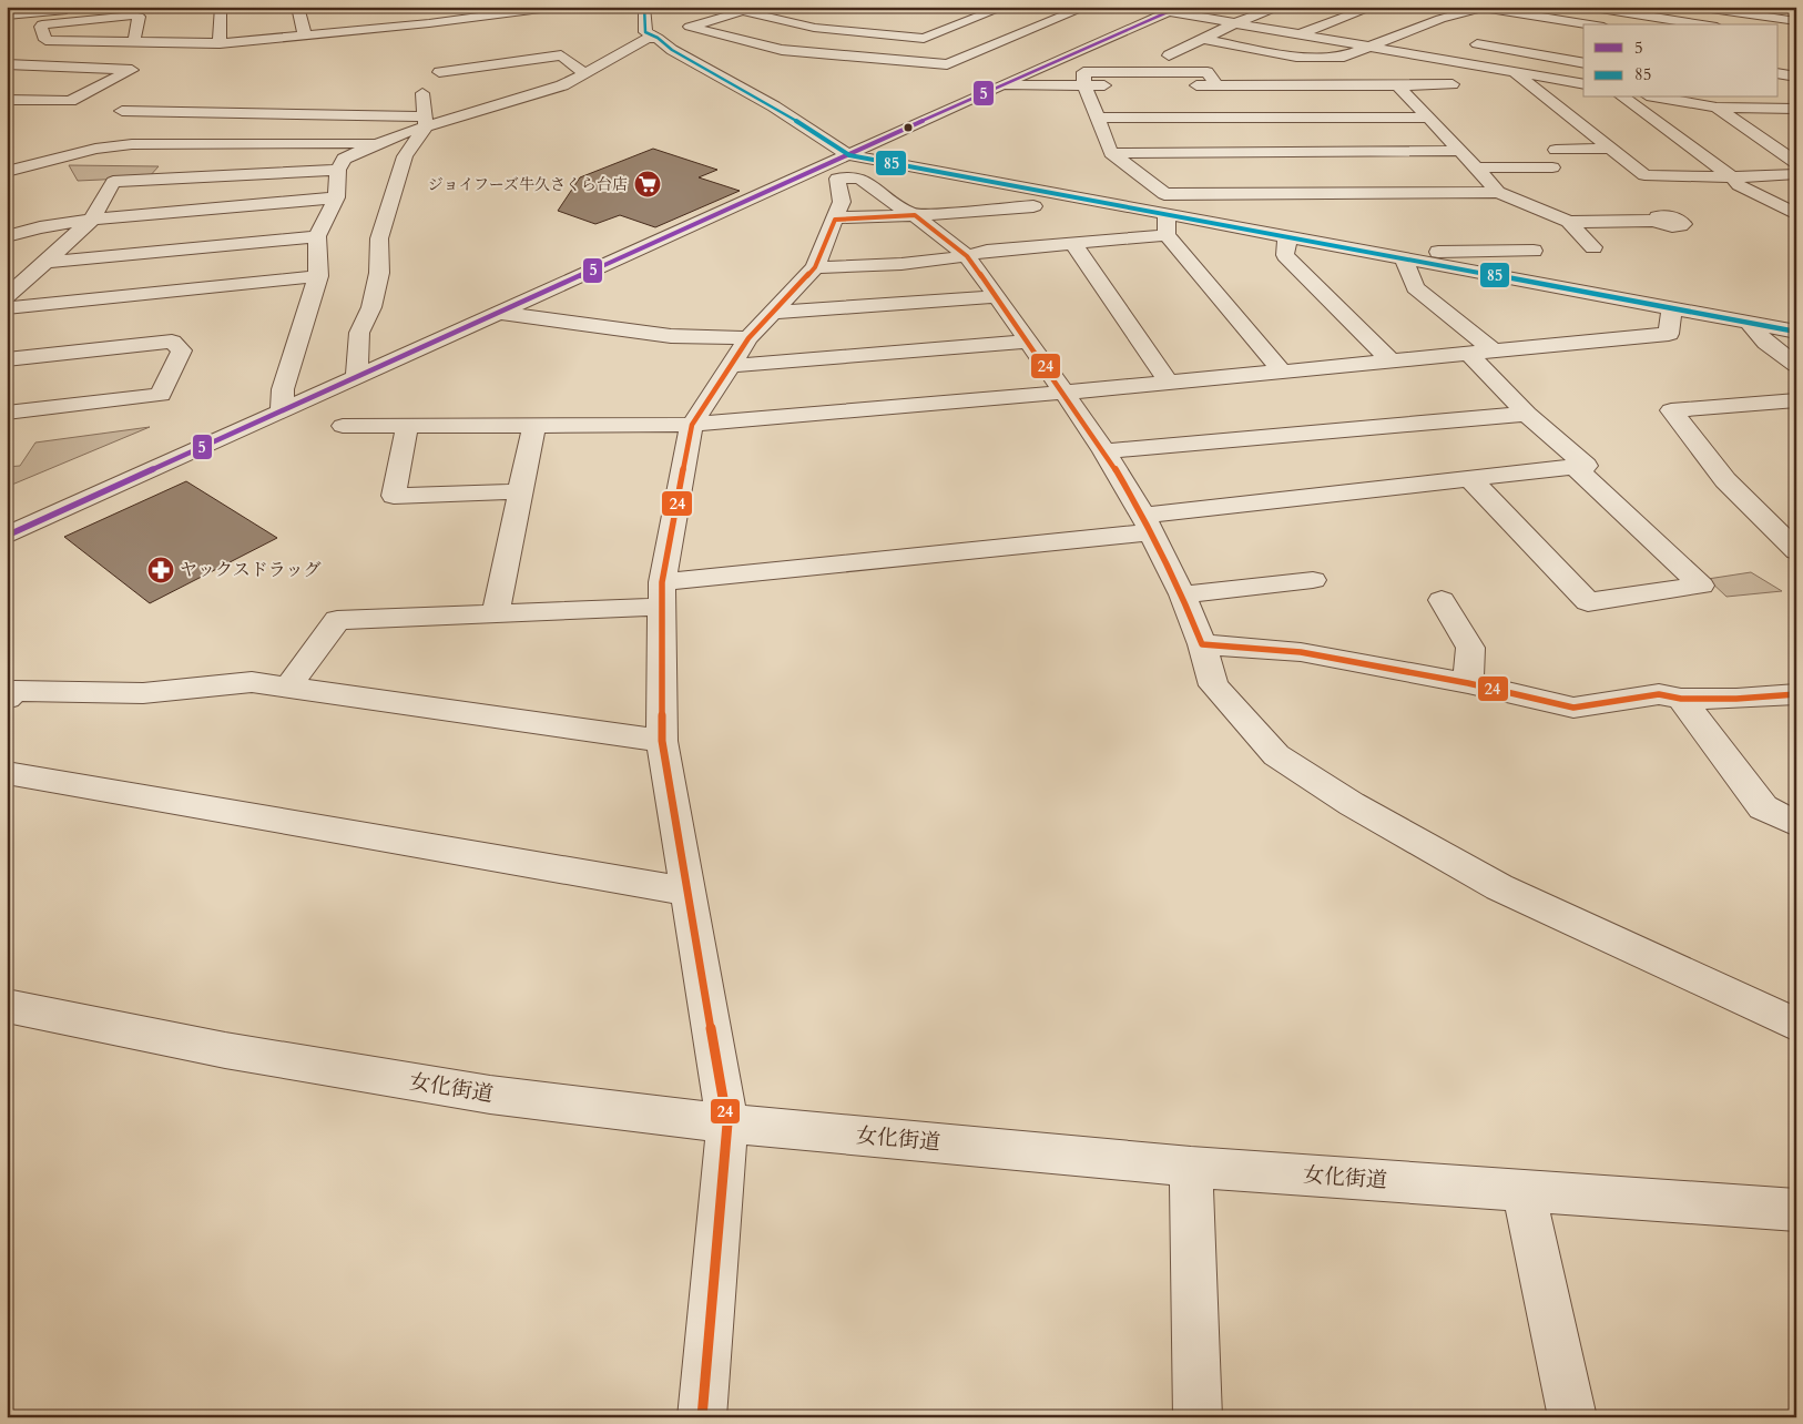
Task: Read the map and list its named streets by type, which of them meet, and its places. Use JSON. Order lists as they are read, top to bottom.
{
  "streets": {
    "street": ["女化街道"]
  },
  "places": {
    "supermarket": ["ジョイフーズ牛久さくら台店"],
    "pharmacy": ["ヤックスドラッグ"]
  },
  "lines": ["transit line 5", "transit line 85", "transit line 24"],
  "legend": ["5", "85"]
}
